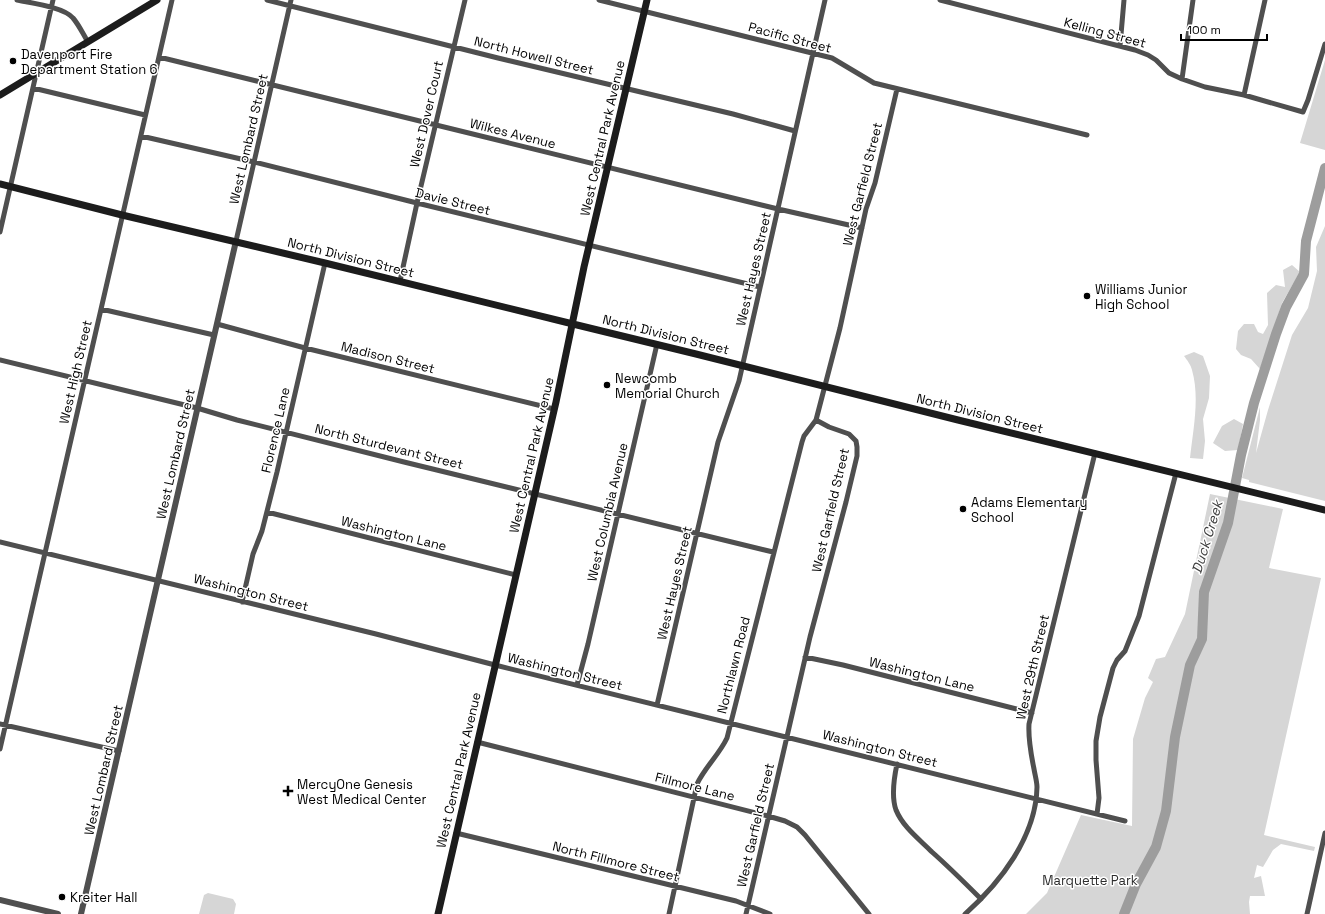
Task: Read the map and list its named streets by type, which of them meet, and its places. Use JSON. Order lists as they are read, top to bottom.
{
  "streets": {
    "main road": ["West Central Park Avenue", "North Division Street"],
    "street": [
      "Kelling Street",
      "Pacific Street",
      "North Howell Street",
      "West Dover Court",
      "Wilkes Avenue",
      "West Lombard Street",
      "West Garfield Street",
      "Davie Street",
      "West Hayes Street",
      "Madison Street",
      "West High Street",
      "Florence Lane",
      "North Sturdevant Street",
      "West Columbia Avenue",
      "Washington Lane",
      "Washington Street",
      "Northlawn Road",
      "West 29th Street",
      "Fillmore Lane",
      "North Fillmore Street"
    ]
  },
  "crossings": [
    ["Pacific Street", "West Central Park Avenue"],
    ["Pacific Street", "West Garfield Street"],
    ["Pacific Street", "West Hayes Street"],
    ["North Howell Street", "West Dover Court"],
    ["North Howell Street", "West Central Park Avenue"],
    ["North Howell Street", "West Lombard Street"],
    ["North Howell Street", "West Hayes Street"],
    ["West Dover Court", "Wilkes Avenue"],
    ["West Dover Court", "Davie Street"],
    ["West Dover Court", "North Division Street"],
    ["Wilkes Avenue", "West Central Park Avenue"],
    ["Wilkes Avenue", "West Lombard Street"],
    ["Wilkes Avenue", "West Garfield Street"],
    ["Wilkes Avenue", "West Hayes Street"],
    ["Wilkes Avenue", "West High Street"],
    ["West Central Park Avenue", "Davie Street"],
    ["West Central Park Avenue", "North Division Street"],
    ["West Central Park Avenue", "Madison Street"],
    ["West Central Park Avenue", "North Sturdevant Street"],
    ["West Central Park Avenue", "Washington Lane"],
    ["West Central Park Avenue", "Washington Street"],
    ["West Central Park Avenue", "Fillmore Lane"],
    ["West Central Park Avenue", "North Fillmore Street"],
    ["West Lombard Street", "Davie Street"],
    ["West Lombard Street", "North Division Street"],
    ["West Lombard Street", "Madison Street"],
    ["West Lombard Street", "North Sturdevant Street"],
    ["West Lombard Street", "Washington Street"],
    ["West Garfield Street", "North Division Street"],
    ["West Garfield Street", "Washington Lane"],
    ["West Garfield Street", "Washington Street"],
    ["West Garfield Street", "Northlawn Road"],
    ["West Garfield Street", "Fillmore Lane"],
    ["West Garfield Street", "North Fillmore Street"],
    ["Davie Street", "West Hayes Street"],
    ["Davie Street", "West High Street"],
    ["North Division Street", "West Hayes Street"],
    ["North Division Street", "West High Street"],
    ["North Division Street", "Florence Lane"],
    ["North Division Street", "West Columbia Avenue"],
    ["North Division Street", "West 29th Street"],
    ["West Hayes Street", "North Sturdevant Street"],
    ["West Hayes Street", "Washington Street"],
    ["Madison Street", "Florence Lane"],
    ["West High Street", "North Sturdevant Street"],
    ["West High Street", "Washington Street"],
    ["Florence Lane", "North Sturdevant Street"],
    ["Florence Lane", "Washington Lane"],
    ["Florence Lane", "Washington Street"],
    ["North Sturdevant Street", "West Columbia Avenue"],
    ["North Sturdevant Street", "Northlawn Road"],
    ["West Columbia Avenue", "Washington Street"],
    ["Washington Lane", "West 29th Street"],
    ["Washington Street", "Northlawn Road"],
    ["Washington Street", "West 29th Street"],
    ["Northlawn Road", "Fillmore Lane"],
    ["Northlawn Road", "North Fillmore Street"]
  ],
  "water": ["Duck Creek"],
  "parks": ["Marquette Park"],
  "places": {
    "other": [
      "Davenport Fire Department Station 6",
      "Williams Junior High School",
      "Newcomb Memorial Church",
      "Adams Elementary School",
      "Kreiter Hall"
    ],
    "health": ["MercyOne Genesis West Medical Center"]
  },
  "scale_bar": "100 m"
}
